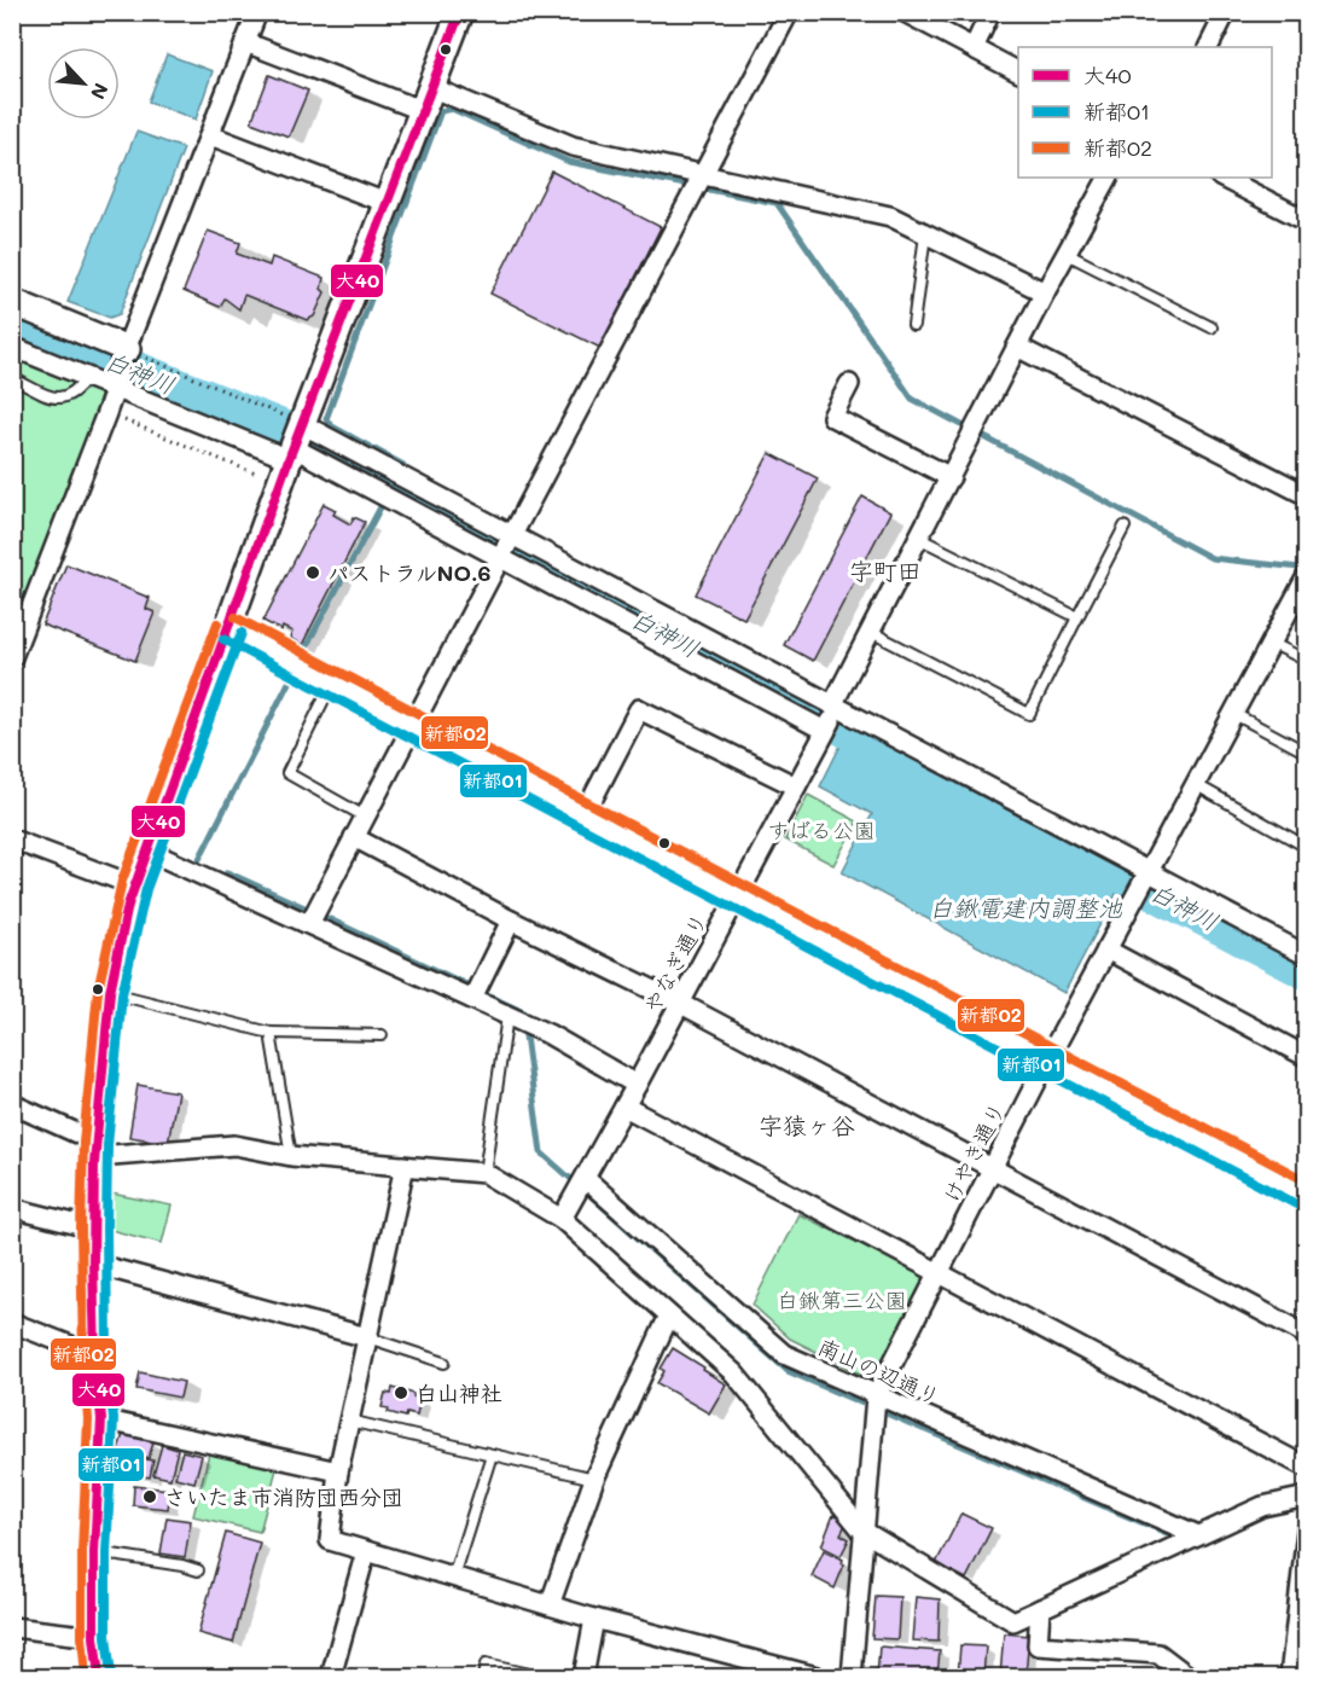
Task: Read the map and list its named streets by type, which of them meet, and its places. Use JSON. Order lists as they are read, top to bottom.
{
  "streets": {
    "street": ["やなぎ通り", "けやき通り", "南山の辺通り"]
  },
  "crossings": [
    ["やなぎ通り", "南山の辺通り"],
    ["けやき通り", "南山の辺通り"]
  ],
  "districts": ["字町田", "字猿ヶ谷"],
  "water": ["白神川", "白鍬電建内調整池"],
  "parks": ["すばる公園", "白鍬第三公園"],
  "places": ["パストラルNO.6", "白山神社", "さいたま市消防団西分団"],
  "lines": ["transit line 大40", "transit line 新都02", "transit line 新都01"],
  "legend": ["大40", "新都01", "新都02"],
  "north": "bottom right"
}
